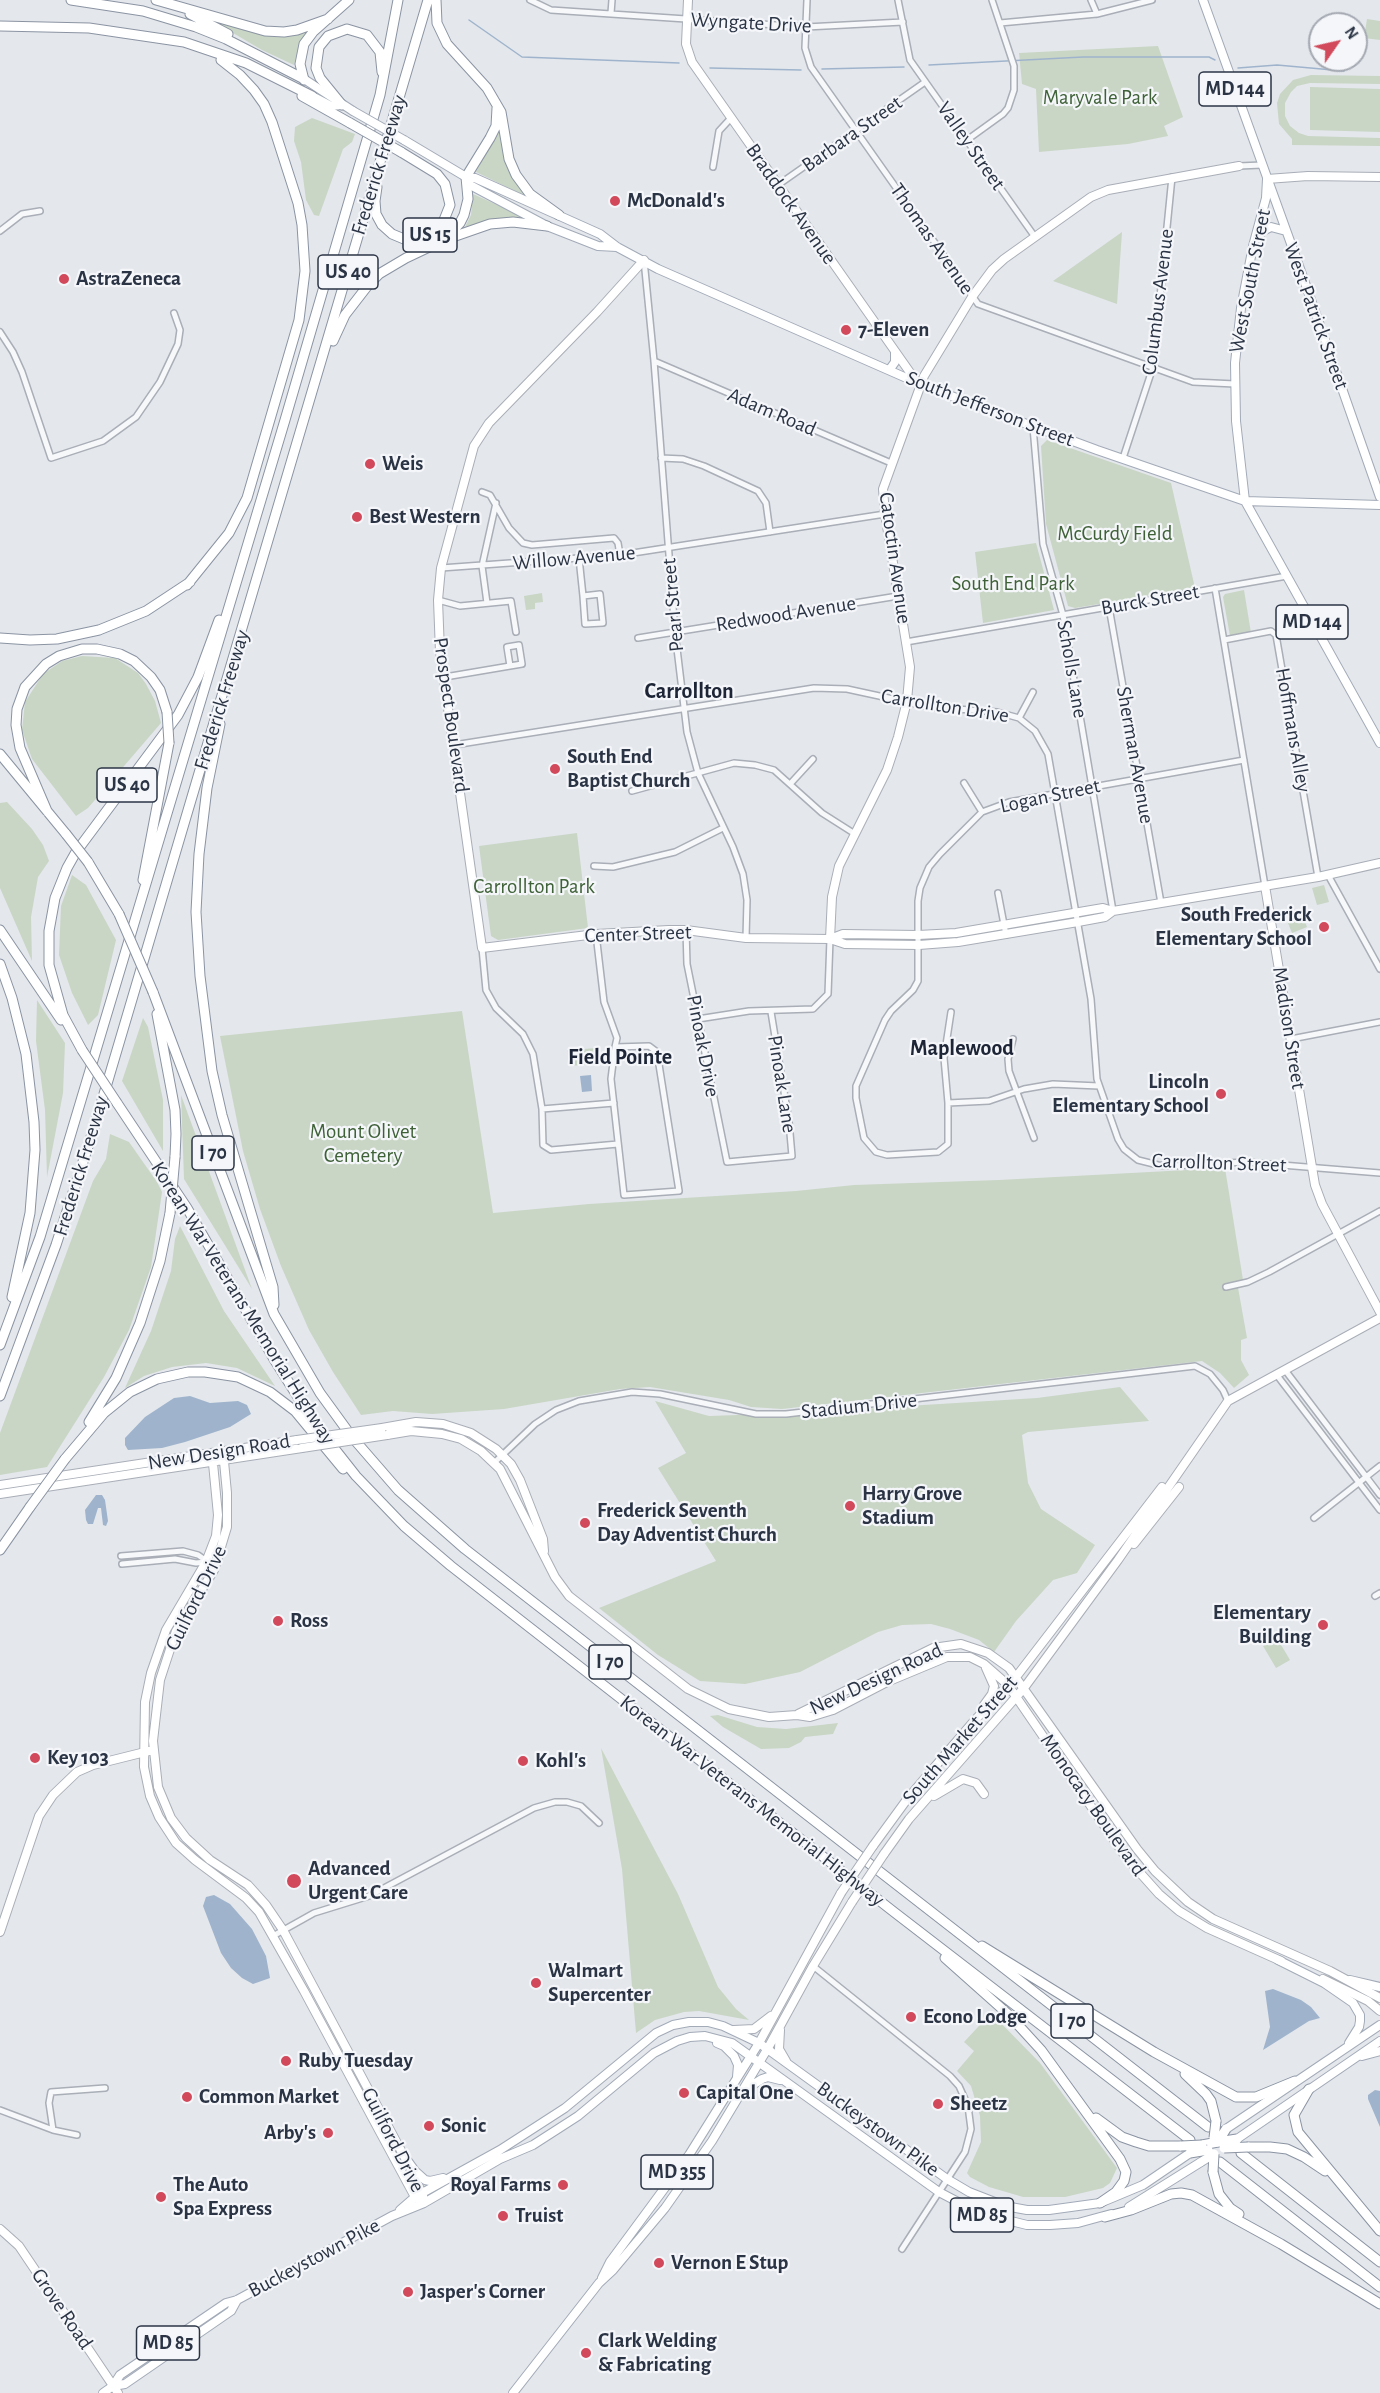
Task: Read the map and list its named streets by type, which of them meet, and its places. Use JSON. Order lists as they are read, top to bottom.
{
  "streets": {
    "highway": [
      "Frederick Freeway",
      "US 15",
      "US 40",
      "I 70",
      "Korean War Veterans Memorial Highway"
    ],
    "main road": [
      "MD 144",
      "Braddock Avenue",
      "West South Street",
      "West Patrick Street",
      "South Jefferson Street",
      "Catoctin Avenue",
      "Prospect Boulevard",
      "Center Street",
      "Madison Street",
      "New Design Road",
      "Guilford Drive",
      "South Market Street",
      "Monocacy Boulevard",
      "Buckeystown Pike",
      "MD 355",
      "MD 85",
      "Grove Road"
    ],
    "street": [
      "Wyngate Drive",
      "Barbara Street",
      "Valley Street",
      "Thomas Avenue",
      "Columbus Avenue",
      "Adam Road",
      "Willow Avenue",
      "Burck Street",
      "Pearl Street",
      "Redwood Avenue",
      "Scholls Lane",
      "Carrollton Drive",
      "Hoffmans Alley",
      "Sherman Avenue",
      "Logan Street",
      "Pinoak Drive",
      "Pinoak Lane",
      "Carrollton Street",
      "Stadium Drive"
    ]
  },
  "crossings": [
    ["Wyngate Drive", "Valley Street"],
    ["Wyngate Drive", "Braddock Avenue"],
    ["Wyngate Drive", "Thomas Avenue"],
    ["Barbara Street", "Valley Street"],
    ["Barbara Street", "Braddock Avenue"],
    ["Barbara Street", "Thomas Avenue"],
    ["Valley Street", "Catoctin Avenue"],
    ["Frederick Freeway", "US 15"],
    ["Frederick Freeway", "US 40"],
    ["Braddock Avenue", "South Jefferson Street"],
    ["Braddock Avenue", "Catoctin Avenue"],
    ["Thomas Avenue", "West South Street"],
    ["Thomas Avenue", "Columbus Avenue"],
    ["Thomas Avenue", "Catoctin Avenue"],
    ["US 40", "Korean War Veterans Memorial Highway"],
    ["West South Street", "West Patrick Street"],
    ["West South Street", "South Jefferson Street"],
    ["West South Street", "Burck Street"],
    ["Columbus Avenue", "South Jefferson Street"],
    ["Columbus Avenue", "Catoctin Avenue"],
    ["West Patrick Street", "Catoctin Avenue"],
    ["South Jefferson Street", "Catoctin Avenue"],
    ["South Jefferson Street", "Pearl Street"],
    ["South Jefferson Street", "Scholls Lane"],
    ["South Jefferson Street", "Prospect Boulevard"],
    ["Adam Road", "Catoctin Avenue"],
    ["Adam Road", "Pearl Street"],
    ["Willow Avenue", "Catoctin Avenue"],
    ["Willow Avenue", "Pearl Street"],
    ["Willow Avenue", "Prospect Boulevard"],
    ["Catoctin Avenue", "Burck Street"],
    ["Catoctin Avenue", "Redwood Avenue"],
    ["Catoctin Avenue", "Carrollton Drive"],
    ["Catoctin Avenue", "Center Street"],
    ["Burck Street", "Scholls Lane"],
    ["Burck Street", "Sherman Avenue"],
    ["Burck Street", "Madison Street"],
    ["Pearl Street", "Redwood Avenue"],
    ["Pearl Street", "Carrollton Drive"],
    ["Pearl Street", "Prospect Boulevard"],
    ["Pearl Street", "Center Street"],
    ["Scholls Lane", "Logan Street"],
    ["Scholls Lane", "Center Street"],
    ["Carrollton Drive", "Prospect Boulevard"],
    ["Carrollton Drive", "Logan Street"],
    ["Carrollton Drive", "Center Street"],
    ["Carrollton Drive", "Carrollton Street"],
    ["Prospect Boulevard", "Center Street"],
    ["Hoffmans Alley", "Center Street"],
    ["Hoffmans Alley", "Madison Street"],
    ["Sherman Avenue", "Logan Street"],
    ["Sherman Avenue", "Center Street"],
    ["Logan Street", "Center Street"],
    ["Logan Street", "Madison Street"],
    ["Center Street", "Madison Street"],
    ["Center Street", "Pinoak Drive"],
    ["Madison Street", "Carrollton Street"],
    ["Pinoak Drive", "Pinoak Lane"],
    ["I 70", "Korean War Veterans Memorial Highway"],
    ["Stadium Drive", "New Design Road"],
    ["Stadium Drive", "South Market Street"],
    ["New Design Road", "Guilford Drive"],
    ["New Design Road", "South Market Street"],
    ["New Design Road", "Monocacy Boulevard"],
    ["Guilford Drive", "Buckeystown Pike"],
    ["South Market Street", "Monocacy Boulevard"],
    ["South Market Street", "Buckeystown Pike"],
    ["South Market Street", "MD 355"],
    ["Buckeystown Pike", "MD 355"],
    ["Buckeystown Pike", "Grove Road"]
  ],
  "districts": ["Carrollton", "Maplewood", "Field Pointe"],
  "parks": [
    "Maryvale Park",
    "McCurdy Field",
    "South End Park",
    "Carrollton Park",
    "Mount Olivet Cemetery"
  ],
  "places": [
    "McDonald's",
    "AstraZeneca",
    "7-Eleven",
    "Weis",
    "Best Western",
    "South End Baptist Church",
    "South Frederick Elementary School",
    "Lincoln Elementary School",
    "Harry Grove Stadium",
    "Frederick Seventh Day Adventist Church",
    "Ross",
    "Elementary Building",
    "Key 103",
    "Kohl's",
    "Advanced Urgent Care",
    "Walmart Supercenter",
    "Econo Lodge",
    "Ruby Tuesday",
    "Capital One",
    "Common Market",
    "Sheetz",
    "Sonic",
    "Arby's",
    "Royal Farms",
    "The Auto Spa Express",
    "Truist",
    "Vernon E Stup",
    "Jasper's Corner",
    "Clark Welding & Fabricating"
  ],
  "north": "top right"
}
